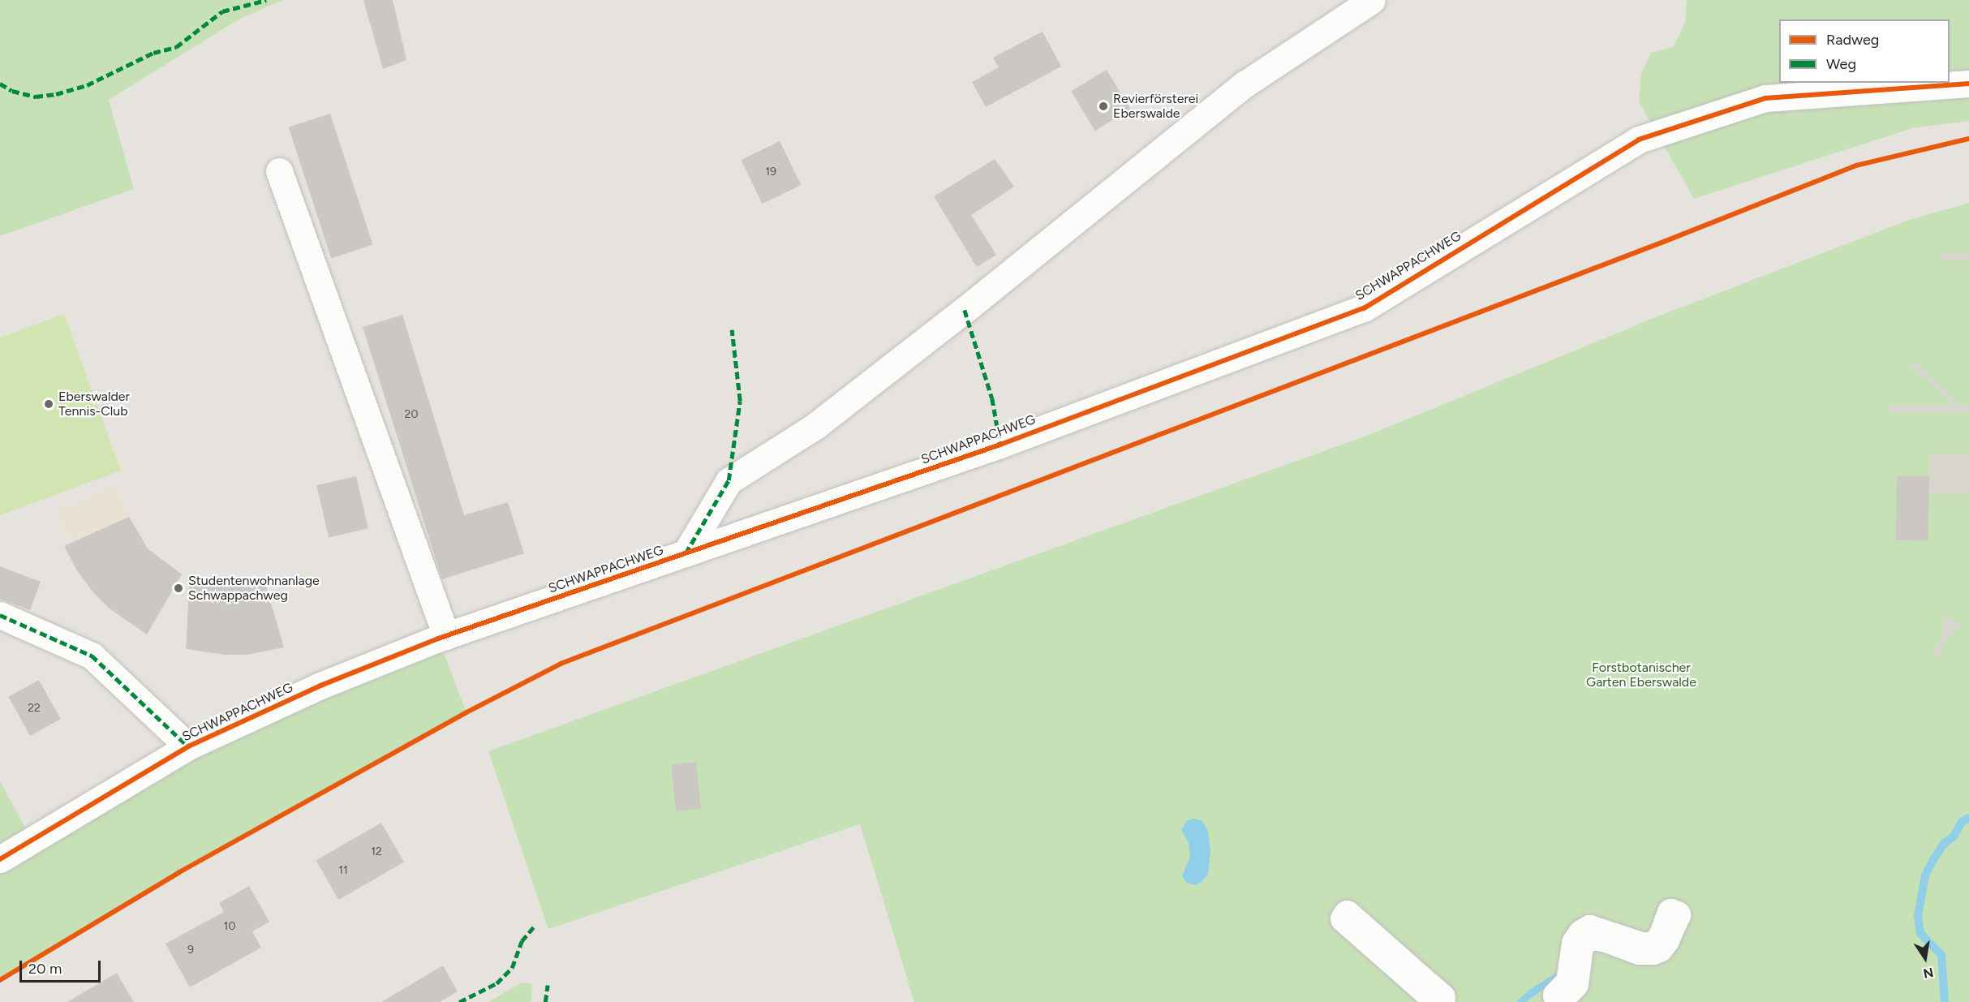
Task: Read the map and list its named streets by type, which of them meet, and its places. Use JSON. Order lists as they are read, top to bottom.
{
  "streets": {
    "street": ["SCHWAPPACHWEG"]
  },
  "parks": ["Forstbotanischer Garten Eberswalde"],
  "places": ["Revierförsterei Eberswalde", "Eberswalder Tennis-Club", "Studentenwohnanlage Schwappachweg"],
  "house_numbers": [
    "19",
    "20",
    "22",
    "12",
    "11",
    "10",
    "9"
  ],
  "legend": ["Radweg", "Weg"],
  "scale_bar": "20 m",
  "north": "bottom"
}
